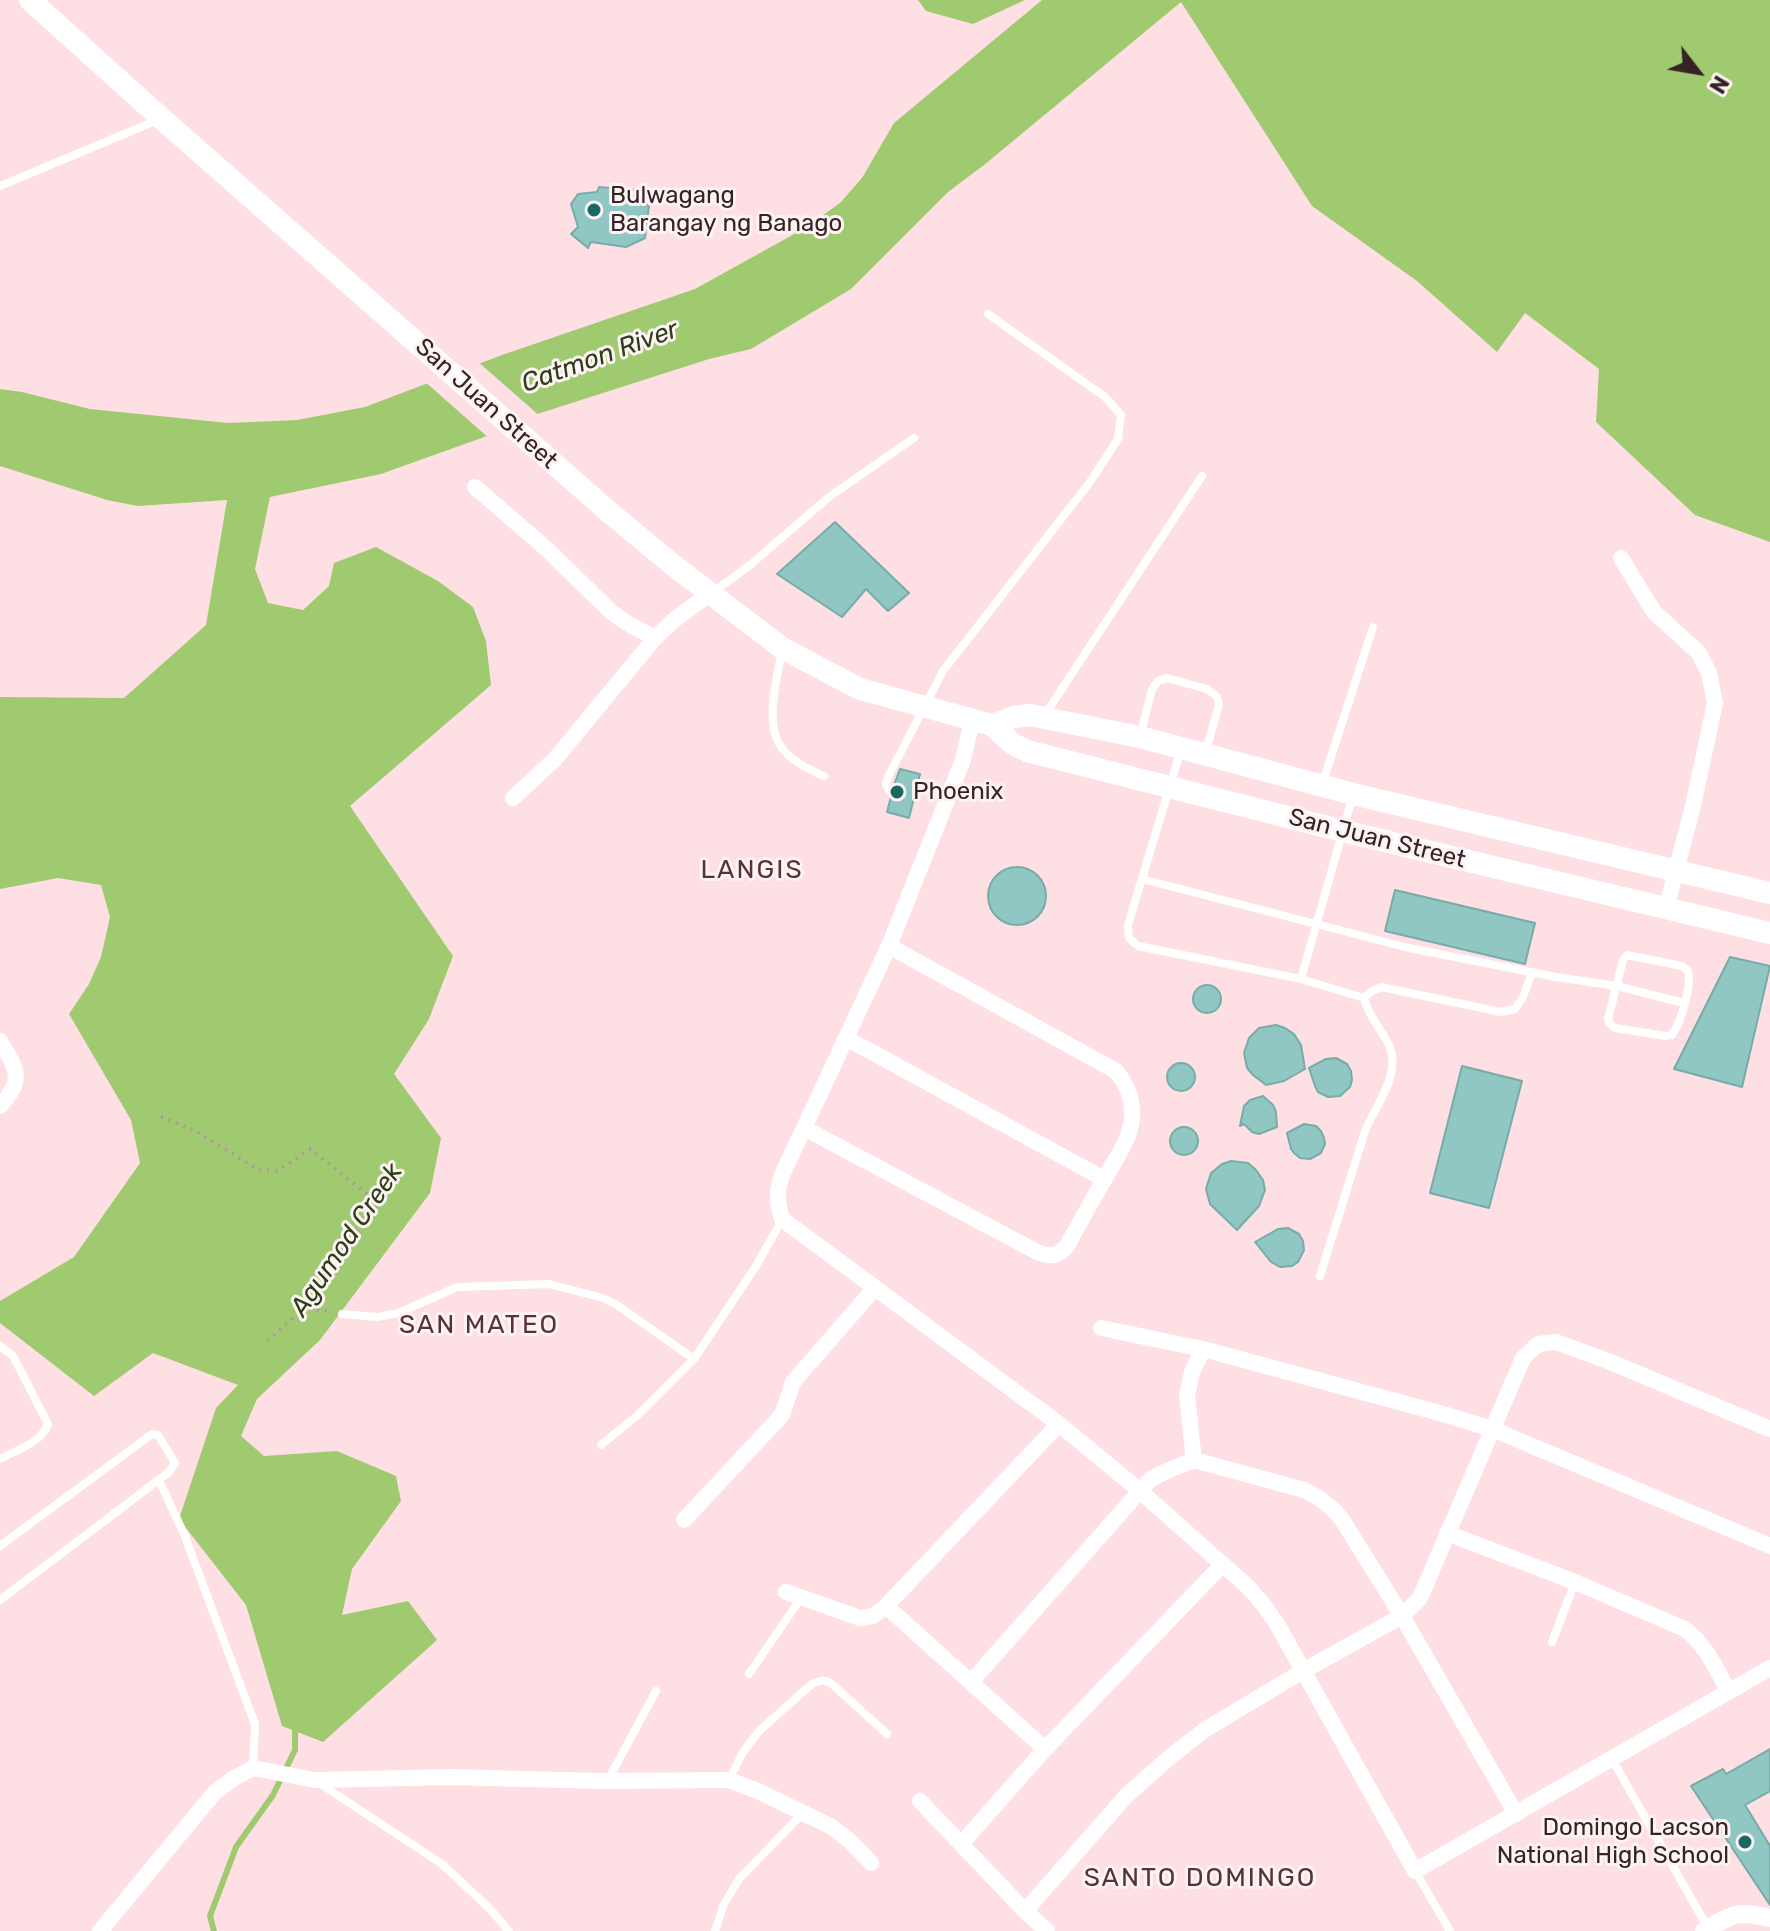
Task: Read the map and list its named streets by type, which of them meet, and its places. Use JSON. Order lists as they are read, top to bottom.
{
  "streets": {
    "main road": ["San Juan Street"]
  },
  "districts": ["LANGIS", "SAN MATEO", "SANTO DOMINGO"],
  "water": ["Catmon River", "Agumod Creek"],
  "places": ["Bulwagang Barangay ng Banago", "Phoenix", "Domingo Lacson National High School"],
  "north": "bottom right"
}
